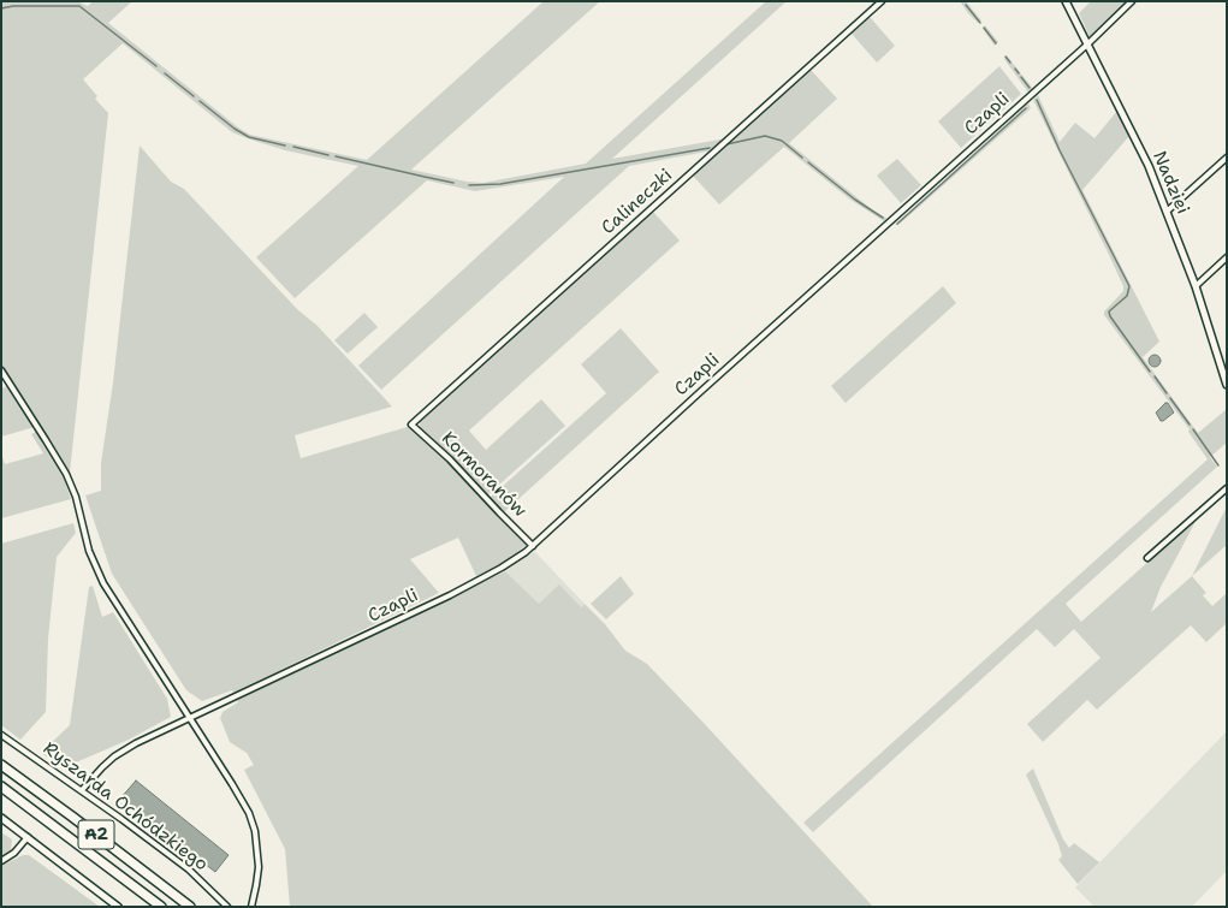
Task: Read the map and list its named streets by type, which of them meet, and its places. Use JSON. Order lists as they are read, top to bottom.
{
  "streets": {
    "highway": ["A2"],
    "street": [
      "Czapli",
      "Nadziei",
      "Calineczki",
      "Kormoranów",
      "Ryszarda Ochódzkiego"
    ]
  },
  "crossings": [
    ["Czapli", "Nadziei"],
    ["Czapli", "Kormoranów"],
    ["Czapli", "Ryszarda Ochódzkiego"],
    ["Calineczki", "Kormoranów"]
  ]
}
